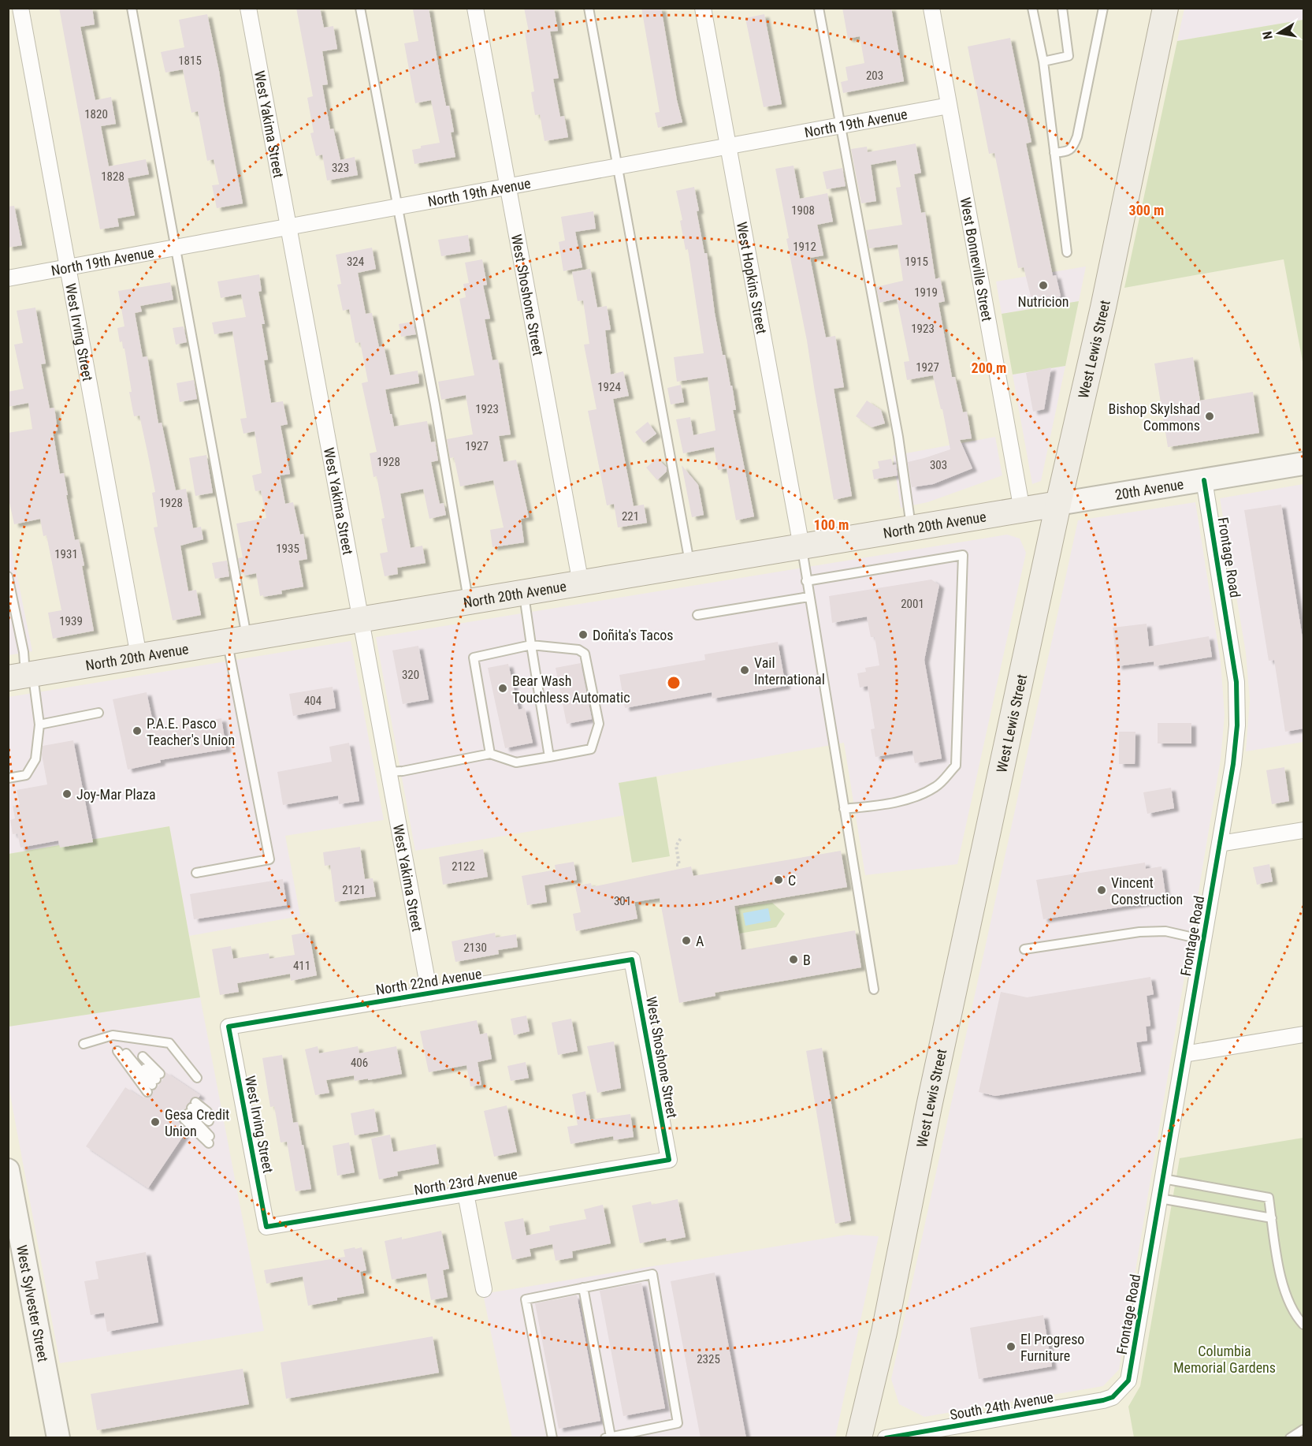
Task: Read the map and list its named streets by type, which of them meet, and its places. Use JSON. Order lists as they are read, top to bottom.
{
  "streets": {
    "main road": ["West Lewis Street", "20th Avenue", "North 20th Avenue"],
    "street": [
      "North 19th Avenue",
      "West Yakima Street",
      "West Bonneville Street",
      "West Hopkins Street",
      "West Shoshone Street",
      "West Irving Street",
      "Frontage Road",
      "North 22nd Avenue",
      "North 23rd Avenue",
      "West Sylvester Street",
      "South 24th Avenue"
    ]
  },
  "crossings": [
    ["North 19th Avenue", "West Yakima Street"],
    ["North 19th Avenue", "West Bonneville Street"],
    ["North 19th Avenue", "West Hopkins Street"],
    ["North 19th Avenue", "West Shoshone Street"],
    ["North 19th Avenue", "West Irving Street"],
    ["West Yakima Street", "North 20th Avenue"],
    ["West Yakima Street", "North 22nd Avenue"],
    ["West Bonneville Street", "20th Avenue"],
    ["West Bonneville Street", "North 20th Avenue"],
    ["West Hopkins Street", "North 20th Avenue"],
    ["West Shoshone Street", "North 20th Avenue"],
    ["West Shoshone Street", "North 22nd Avenue"],
    ["West Shoshone Street", "North 23rd Avenue"],
    ["West Irving Street", "North 20th Avenue"],
    ["West Irving Street", "North 22nd Avenue"],
    ["West Irving Street", "North 23rd Avenue"],
    ["West Lewis Street", "20th Avenue"],
    ["20th Avenue", "North 20th Avenue"],
    ["20th Avenue", "Frontage Road"],
    ["Frontage Road", "South 24th Avenue"]
  ],
  "parks": ["Columbia Memorial Gardens"],
  "places": [
    "Nutricion",
    "Bishop Skylshad Commons",
    "Doñita's Tacos",
    "Vail International",
    "Bear Wash Touchless Automatic",
    "P.A.E. Pasco Teacher's Union",
    "Joy-Mar Plaza",
    "C",
    "Vincent Construction",
    "A",
    "B",
    "Gesa Credit Union",
    "El Progreso Furniture"
  ],
  "house_numbers": [
    "1815",
    "203",
    "1820",
    "323",
    "1828",
    "1908",
    "1912",
    "324",
    "1915",
    "1919",
    "1923",
    "1927",
    "1924",
    "1923",
    "1927",
    "1928",
    "303",
    "1928",
    "221",
    "1935",
    "1931",
    "2001",
    "1939",
    "320",
    "404",
    "2122",
    "2121",
    "301",
    "2130",
    "411",
    "406",
    "2325"
  ],
  "north": "left",
  "rings": ["300 m", "200 m", "100 m"]
}
